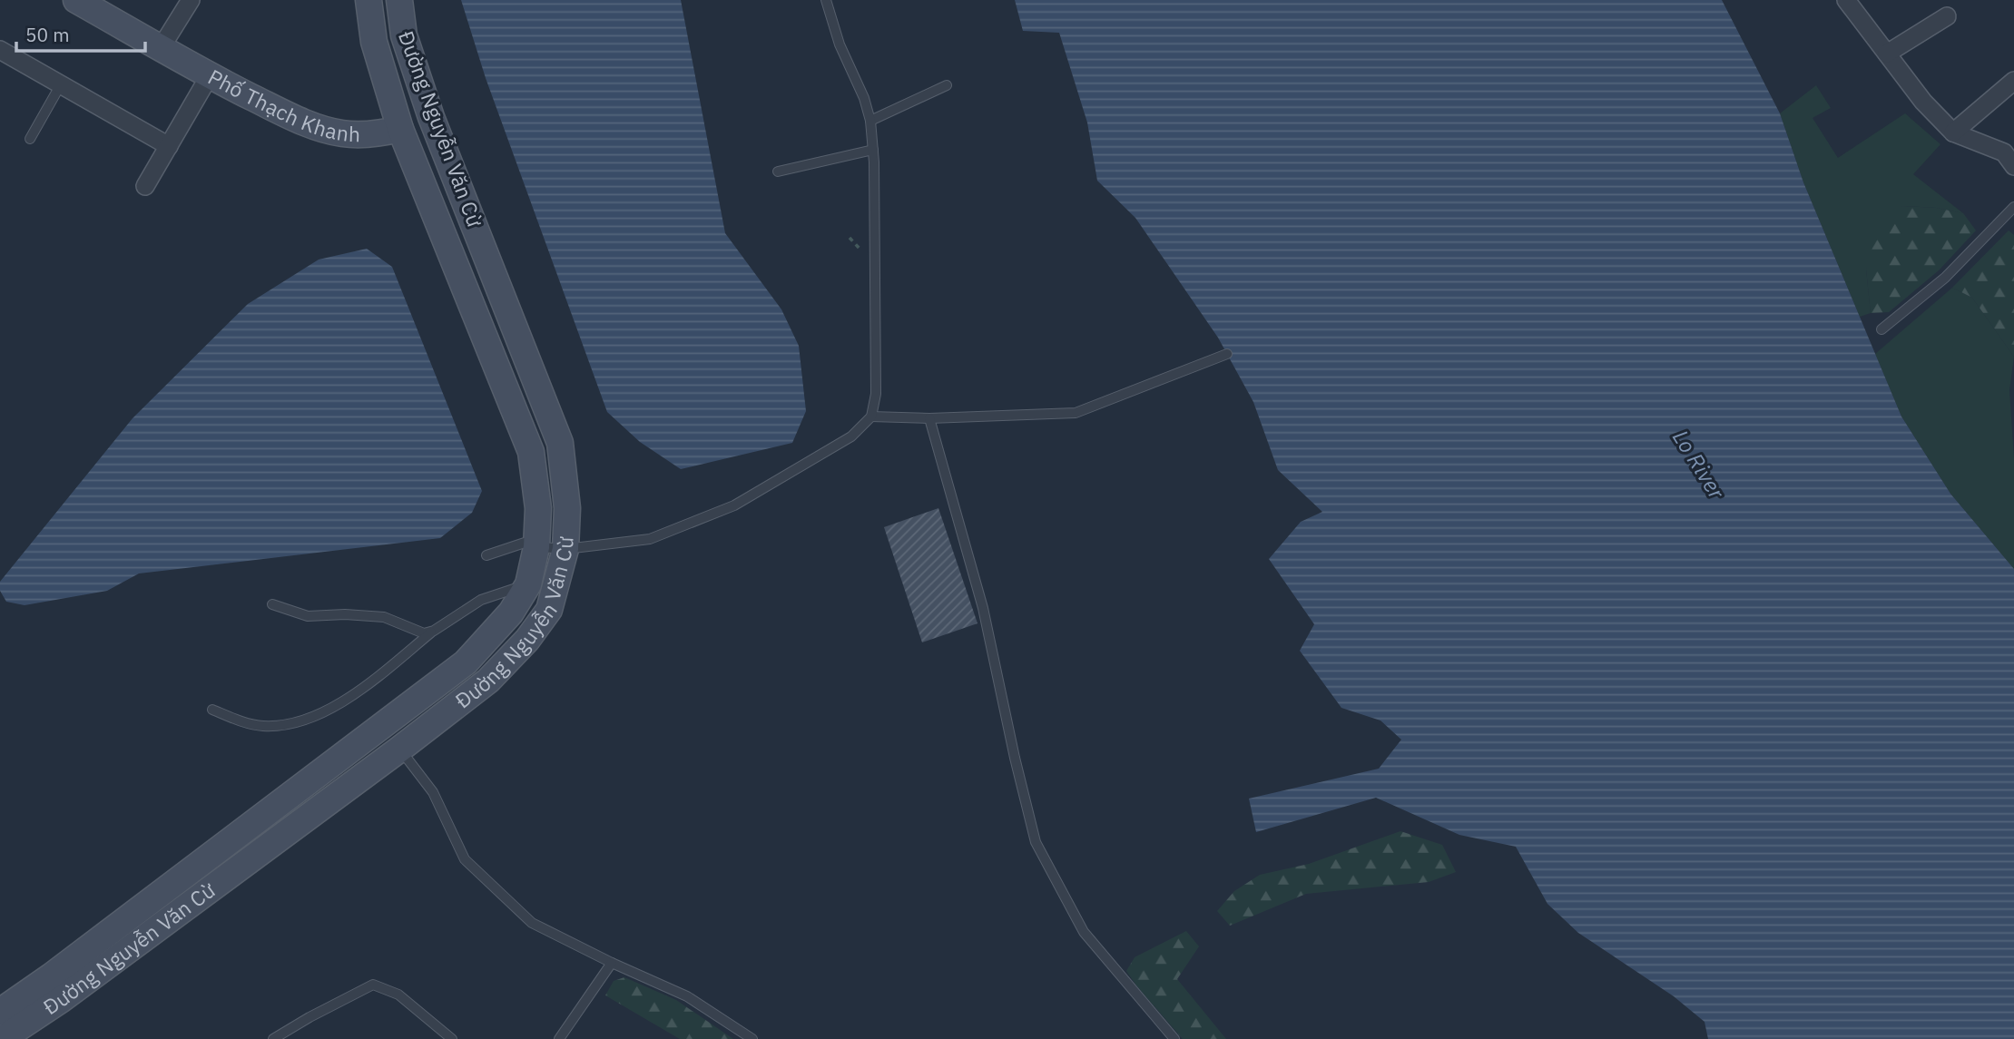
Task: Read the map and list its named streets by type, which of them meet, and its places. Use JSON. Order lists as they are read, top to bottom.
{
  "streets": {
    "main road": ["Phố Thạch Khanh", "Đường Nguyễn Văn Cừ"]
  },
  "crossings": [
    ["Phố Thạch Khanh", "Đường Nguyễn Văn Cừ"]
  ],
  "water": ["Lo River"],
  "scale_bar": "50 m"
}
